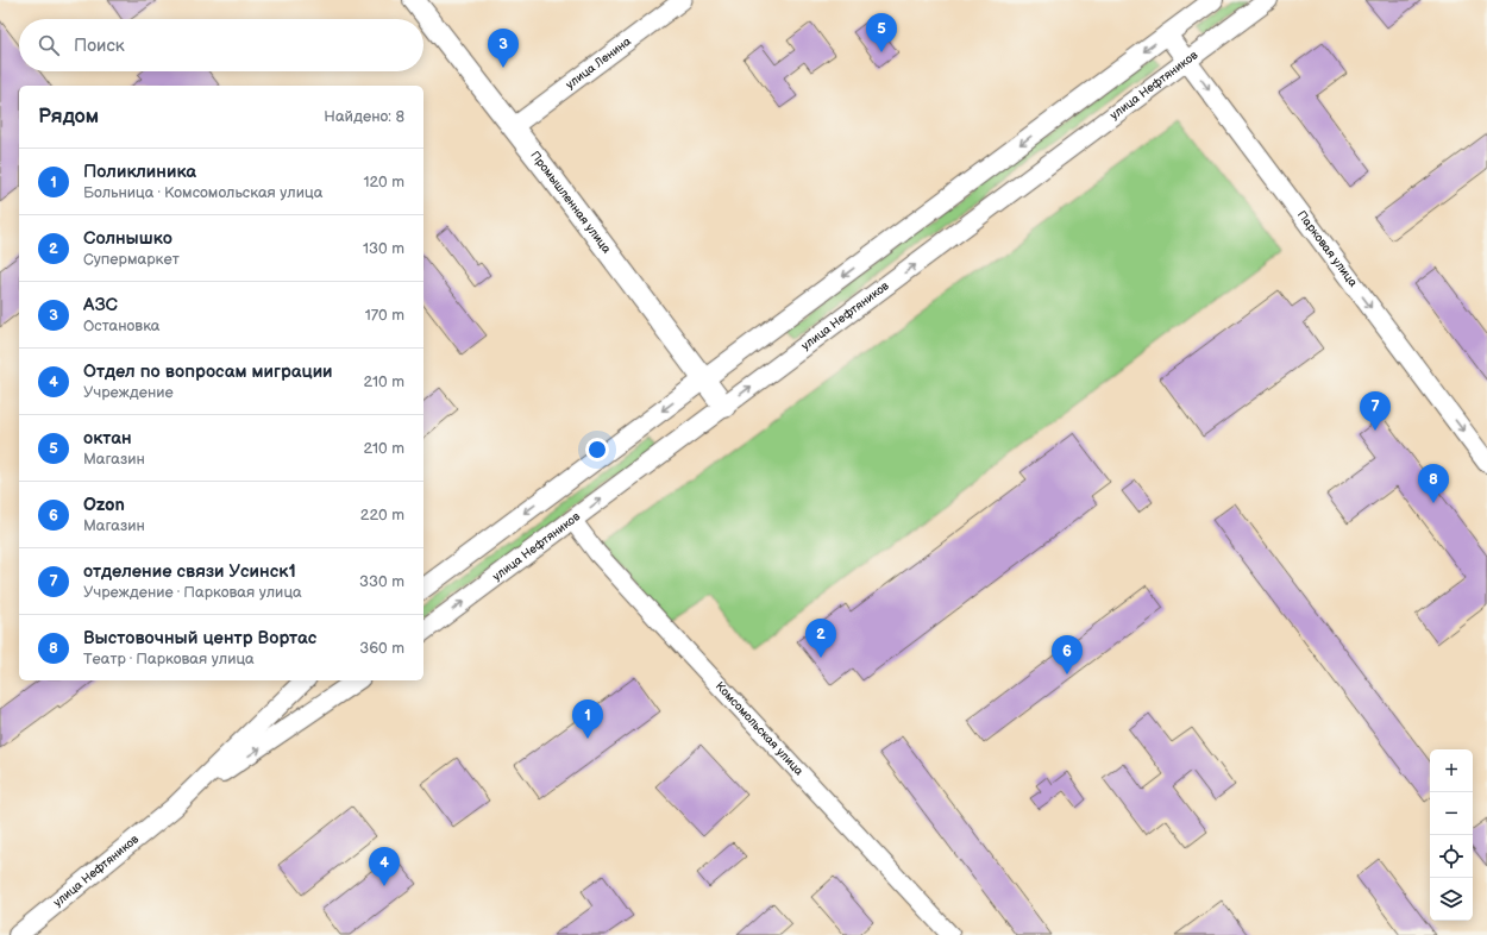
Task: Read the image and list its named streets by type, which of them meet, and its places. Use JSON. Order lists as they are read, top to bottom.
{
  "streets": {
    "main road": ["улица Нефтяников", "Промышленная улица", "Парковая улица"],
    "street": ["улица Ленина", "Комсомольская улица"]
  },
  "crossings": [
    ["улица Ленина", "Промышленная улица"],
    ["улица Нефтяников", "Промышленная улица"],
    ["улица Нефтяников", "Парковая улица"],
    ["улица Нефтяников", "Комсомольская улица"]
  ],
  "one_way": ["Парковая улица"],
  "page": {
    "pins": [
      "5",
      "3",
      "7",
      "8",
      "2",
      "6",
      "1",
      "4"
    ],
    "search": "Поиск",
    "heading": ["Рядом", "Найдено: 8"],
    "list": [
      {
        "mark": "1",
        "name": "Поликлиника",
        "note": "Больница · Комсомольская улица",
        "value": "120 m"
      },
      {
        "mark": "2",
        "name": "Солнышко",
        "note": "Супермаркет",
        "value": "130 m"
      },
      {
        "mark": "3",
        "name": "АЗС",
        "note": "Остановка",
        "value": "170 m"
      },
      {
        "mark": "4",
        "name": "Отдел по вопросам миграции",
        "note": "Учреждение",
        "value": "210 m"
      },
      {
        "mark": "5",
        "name": "октан",
        "note": "Магазин",
        "value": "210 m"
      },
      {
        "mark": "6",
        "name": "Ozon",
        "note": "Магазин",
        "value": "220 m"
      },
      {
        "mark": "7",
        "name": "отделение связи Усинск1",
        "note": "Учреждение · Парковая улица",
        "value": "330 m"
      },
      {
        "mark": "8",
        "name": "Выстовочный центр Вортас",
        "note": "Театр · Парковая улица",
        "value": "360 m"
      }
    ],
    "map_buttons": ["+", "−"]
  }
}
